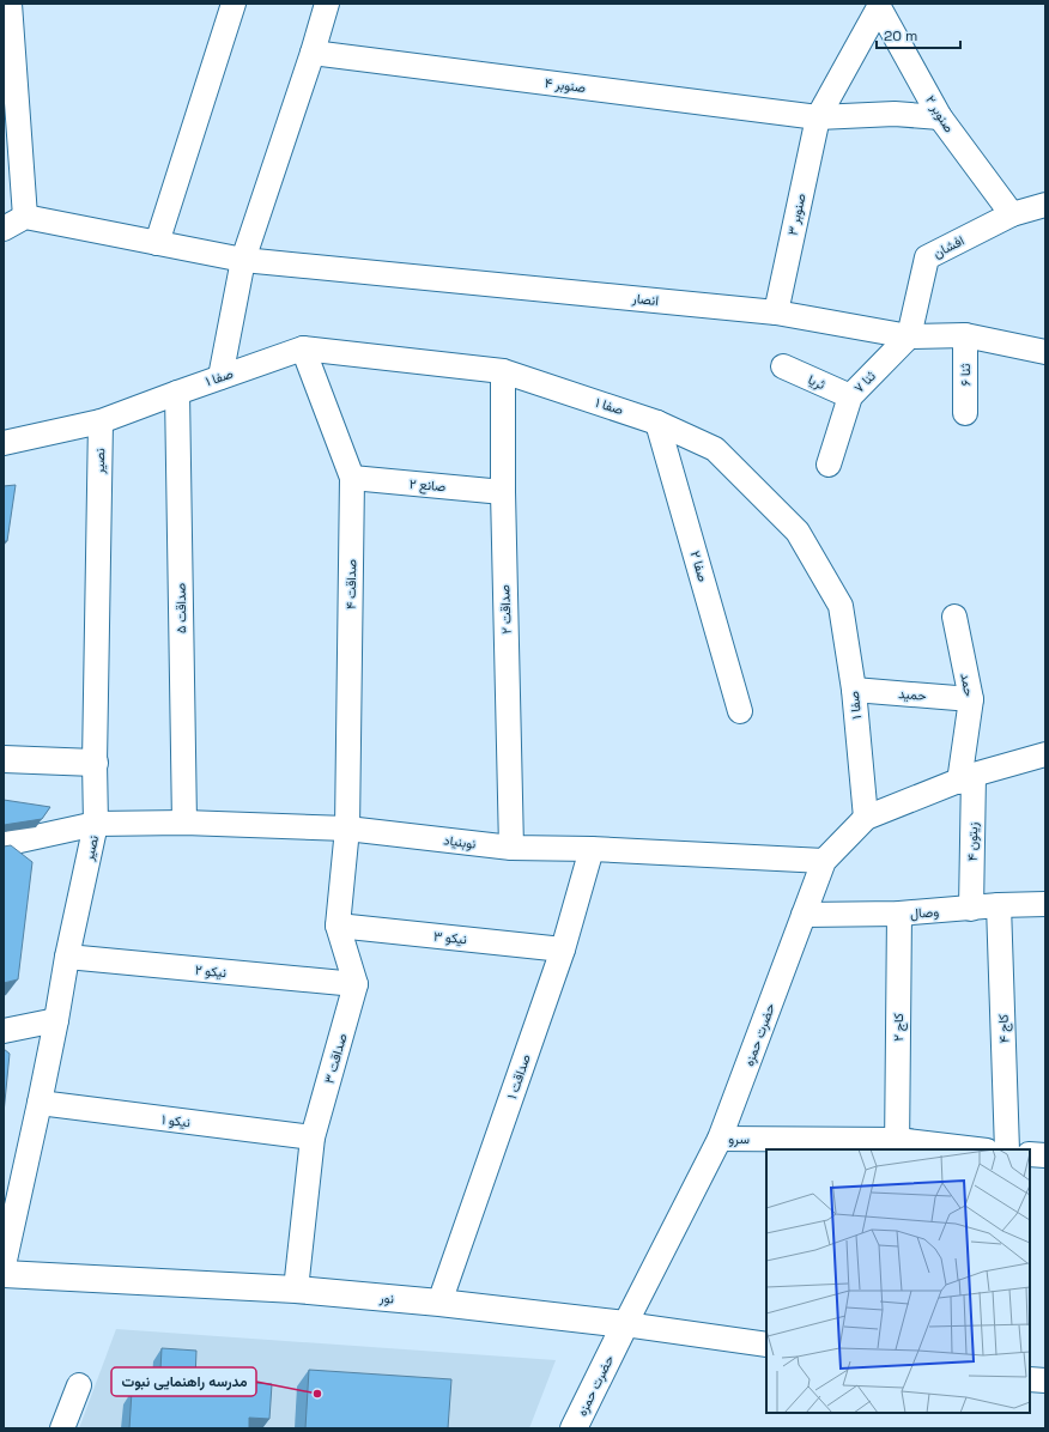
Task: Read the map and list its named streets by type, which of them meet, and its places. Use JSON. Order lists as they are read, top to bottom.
{
  "streets": {
    "main road": ["حضرت حمزه", "نور"],
    "street": [
      "صنوبر ۴",
      "صنوبر ۲",
      "صنوبر ۳",
      "افشان",
      "انصار",
      "ثنا ۶",
      "صفا ۱",
      "ثریا",
      "ثنا ۷",
      "نصیر",
      "صانع ۲",
      "صفا ۲",
      "صداقت ۴",
      "صداقت ۵",
      "صداقت ۲",
      "حمد",
      "حمید",
      "نوبنیاد",
      "زیتون ۴",
      "وصال",
      "نیکو ۳",
      "نیکو ۲",
      "کاج ۲",
      "کاج ۴",
      "صداقت ۳",
      "صداقت ۱",
      "نیکو ۱",
      "سرو"
    ]
  },
  "crossings": [
    ["صنوبر ۴", "صنوبر ۲"],
    ["صنوبر ۴", "صنوبر ۳"],
    ["صنوبر ۲", "صنوبر ۳"],
    ["صنوبر ۲", "افشان"],
    ["صنوبر ۳", "انصار"],
    ["افشان", "انصار"],
    ["افشان", "ثنا ۷"],
    ["انصار", "ثنا ۶"],
    ["انصار", "ثنا ۷"],
    ["صفا ۱", "نصیر"],
    ["صفا ۱", "صفا ۲"],
    ["صفا ۱", "صداقت ۴"],
    ["صفا ۱", "صداقت ۵"],
    ["صفا ۱", "صداقت ۲"],
    ["صفا ۱", "حمید"],
    ["صفا ۱", "حضرت حمزه"],
    ["ثریا", "ثنا ۷"],
    ["نصیر", "نوبنیاد"],
    ["نصیر", "نیکو ۲"],
    ["نصیر", "نیکو ۱"],
    ["صانع ۲", "صداقت ۴"],
    ["صانع ۲", "صداقت ۲"],
    ["صداقت ۴", "نوبنیاد"],
    ["صداقت ۵", "نوبنیاد"],
    ["صداقت ۲", "نوبنیاد"],
    ["حمد", "حمید"],
    ["حمد", "زیتون ۴"],
    ["حمد", "حضرت حمزه"],
    ["نوبنیاد", "حضرت حمزه"],
    ["نوبنیاد", "صداقت ۱"],
    ["زیتون ۴", "وصال"],
    ["زیتون ۴", "حضرت حمزه"],
    ["وصال", "کاج ۲"],
    ["وصال", "کاج ۴"],
    ["وصال", "حضرت حمزه"],
    ["نیکو ۳", "صداقت ۱"],
    ["نیکو ۲", "صداقت ۳"],
    ["کاج ۲", "سرو"],
    ["حضرت حمزه", "سرو"],
    ["حضرت حمزه", "نور"],
    ["صداقت ۳", "نیکو ۱"],
    ["صداقت ۳", "نور"],
    ["صداقت ۱", "نور"]
  ],
  "places": ["مدرسه راهنمایی نبوت"],
  "scale_bar": "20 m"
}
